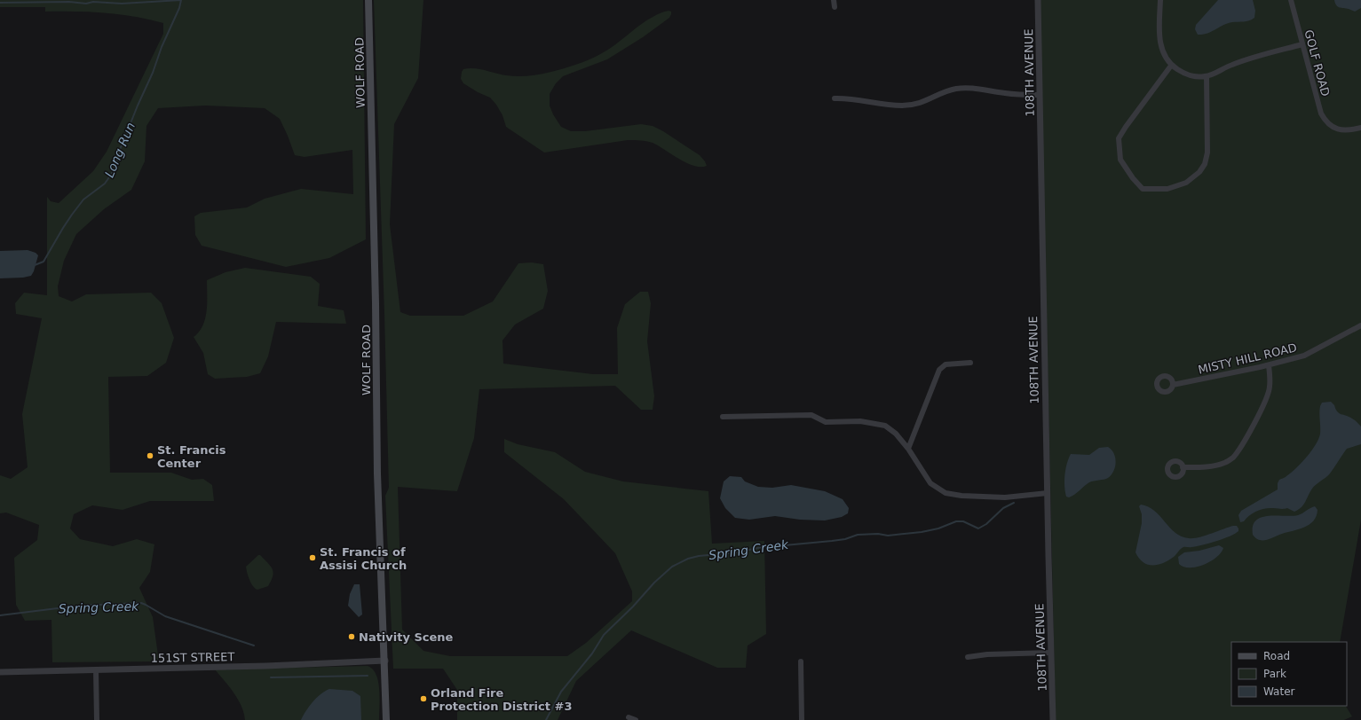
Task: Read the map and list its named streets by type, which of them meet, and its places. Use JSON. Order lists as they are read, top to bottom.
{
  "streets": {
    "main road": ["WOLF ROAD"],
    "street": [
      "GOLF ROAD",
      "108TH AVENUE",
      "MISTY HILL ROAD",
      "151ST STREET"
    ]
  },
  "crossings": [
    ["WOLF ROAD", "151ST STREET"]
  ],
  "water": ["Long Run", "Spring Creek"],
  "places": [
    "St. Francis Center",
    "St. Francis of Assisi Church",
    "Nativity Scene",
    "Orland Fire Protection District #3"
  ],
  "legend": ["Road", "Park", "Water"]
}
